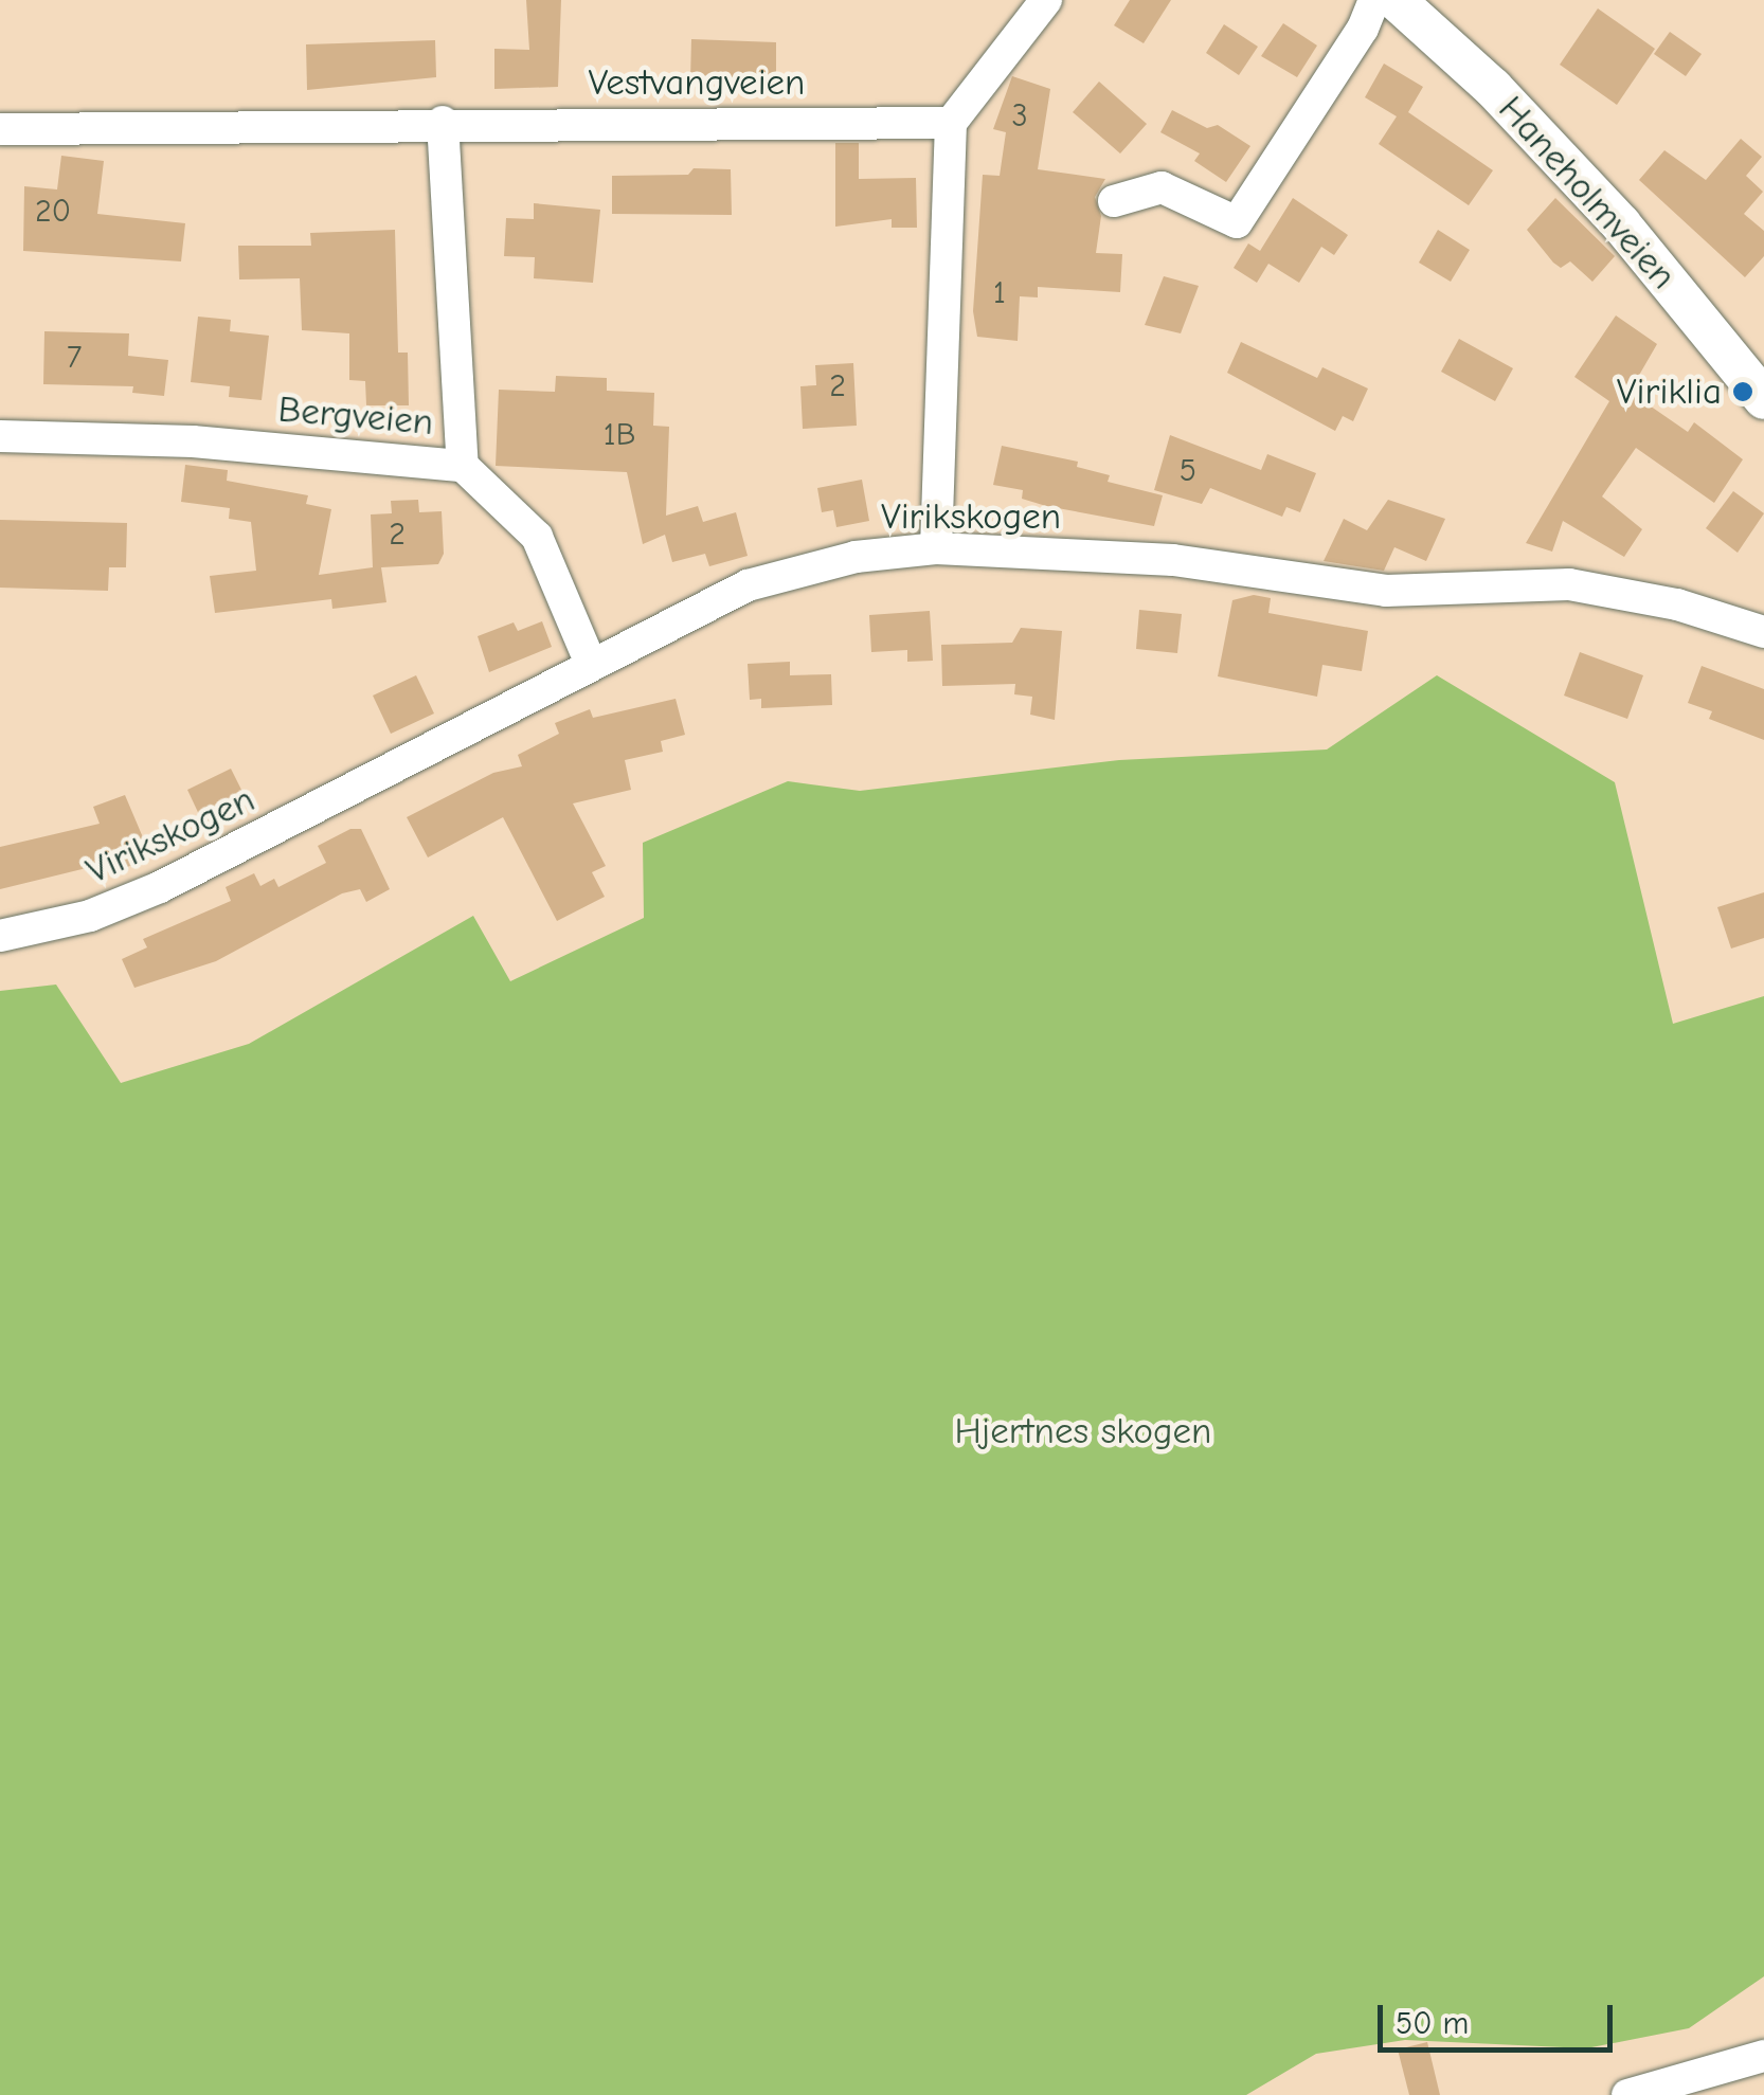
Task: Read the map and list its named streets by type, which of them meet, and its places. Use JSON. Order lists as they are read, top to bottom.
{
  "streets": {
    "main road": ["Haneholmveien"],
    "street": ["Vestvangveien", "Bergveien", "Virikskogen"]
  },
  "crossings": [
    ["Bergveien", "Virikskogen"]
  ],
  "parks": ["Hjertnes skogen"],
  "places": ["Viriklia"],
  "house_numbers": [
    "3",
    "20",
    "1",
    "7",
    "2",
    "1B",
    "5",
    "2"
  ],
  "scale_bar": "50 m"
}
